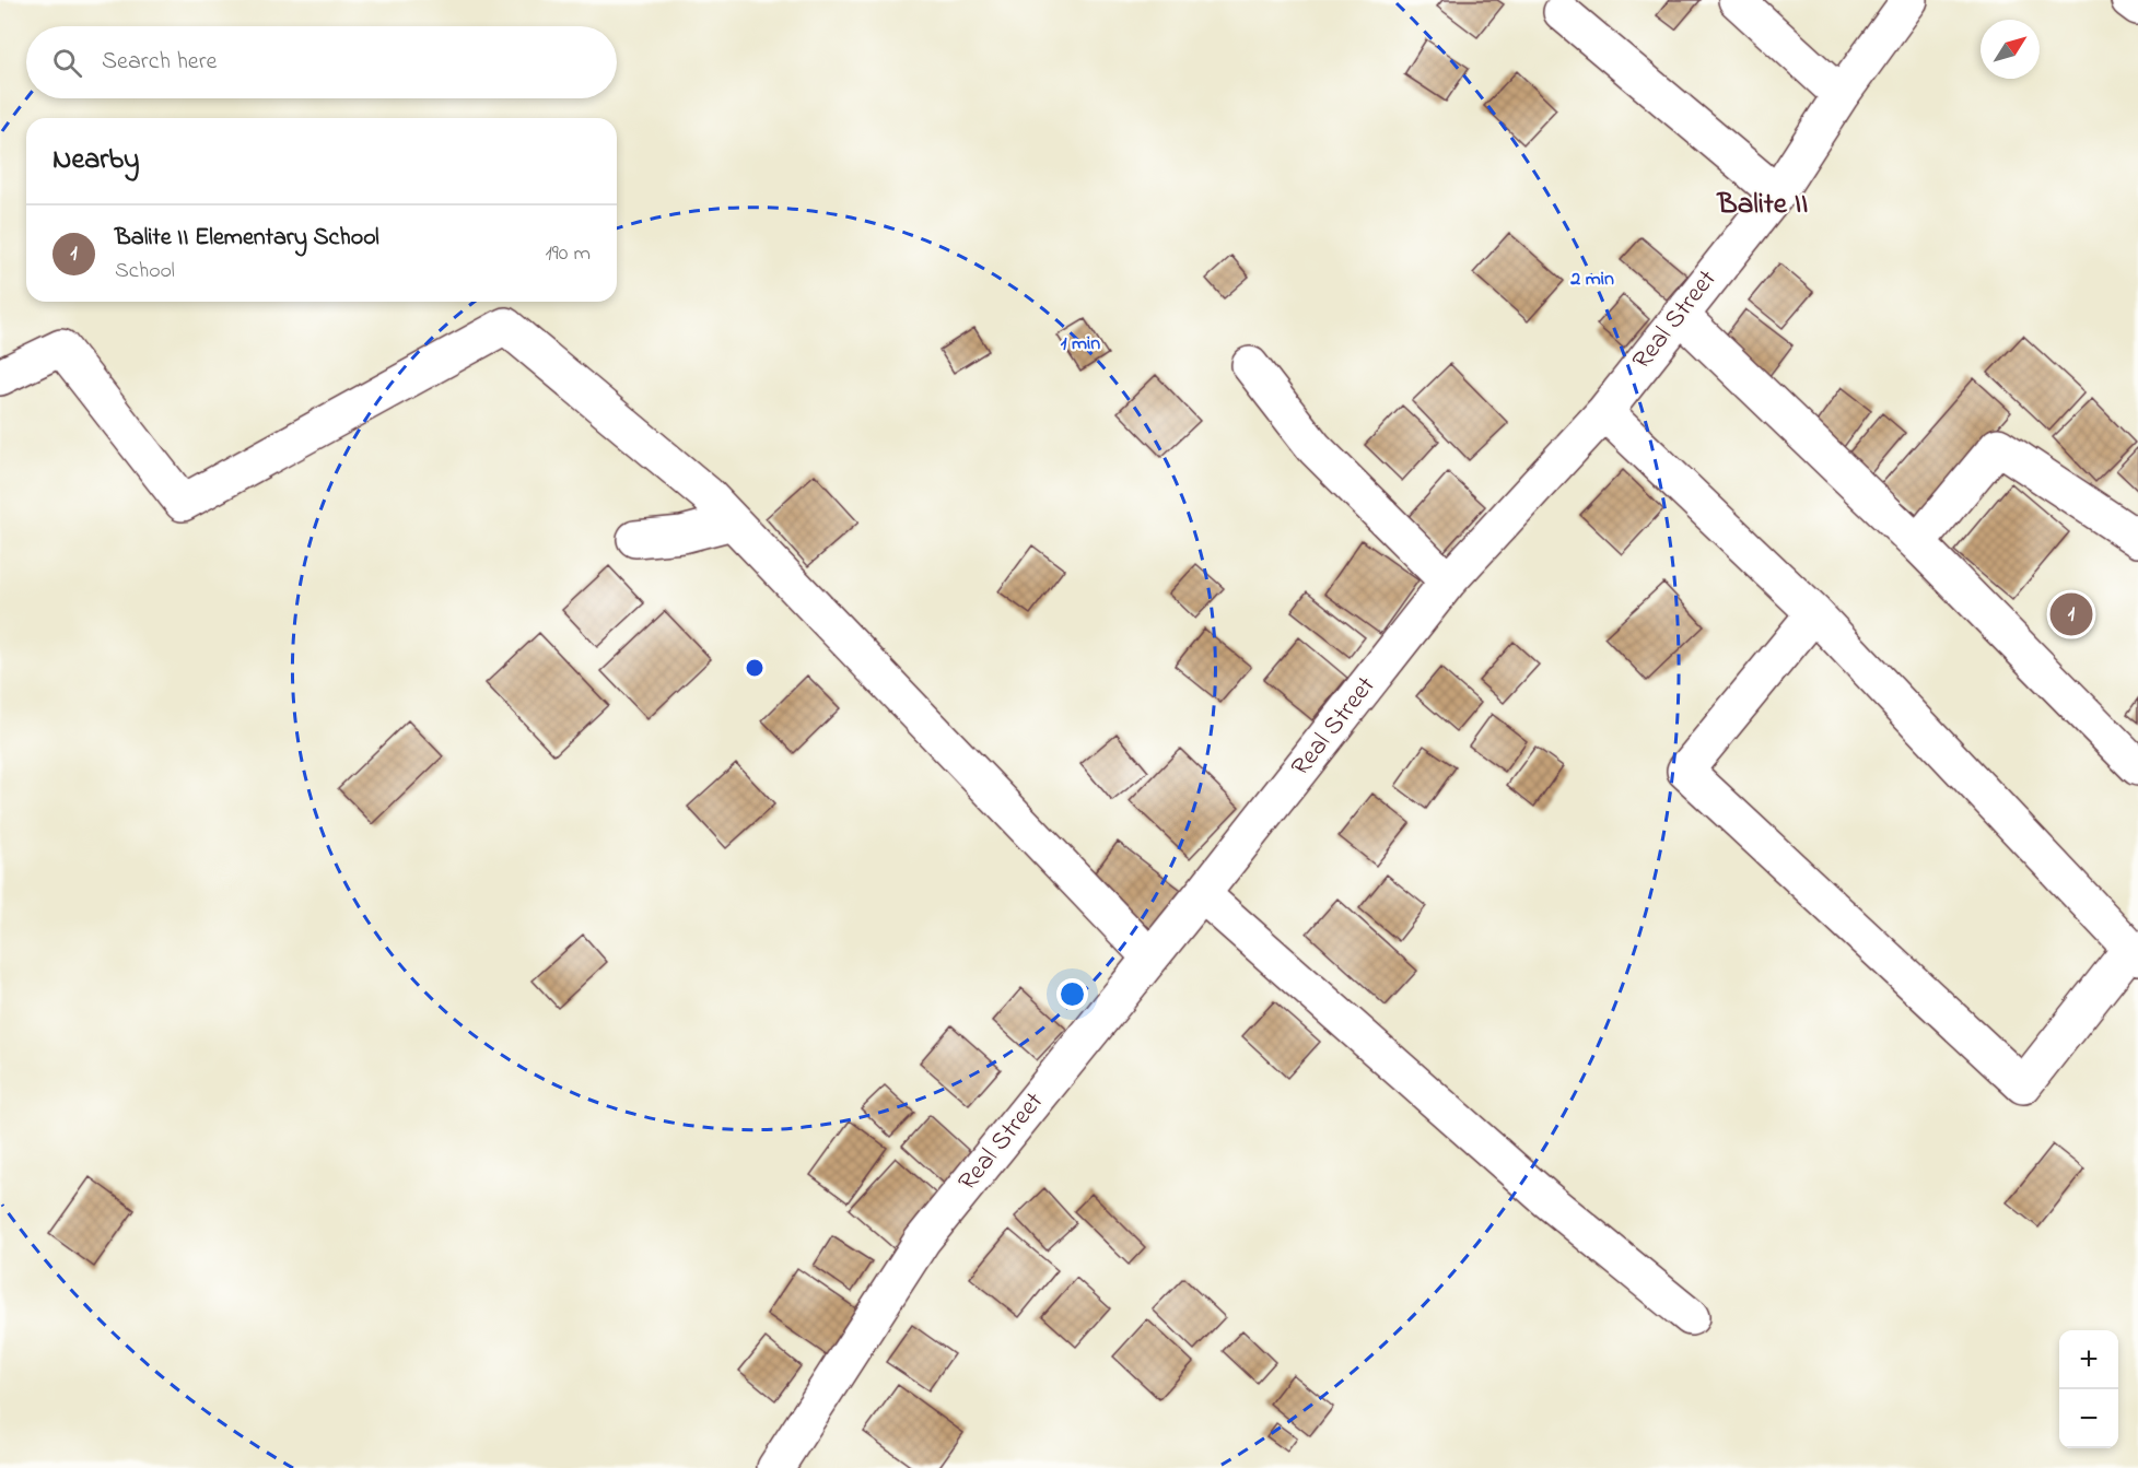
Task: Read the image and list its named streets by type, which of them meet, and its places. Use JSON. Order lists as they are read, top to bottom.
{
  "streets": {
    "street": ["Real Street"]
  },
  "districts": ["Balite II"],
  "north": "top right",
  "page": {
    "search": "Search here",
    "heading": "Nearby",
    "list": [
      {
        "mark": "1",
        "name": "Balite II Elementary School",
        "note": "School",
        "value": "190 m"
      }
    ],
    "pins": "1",
    "map_buttons": ["+", "−"]
  },
  "rings": ["2 min", "1 min"]
}
